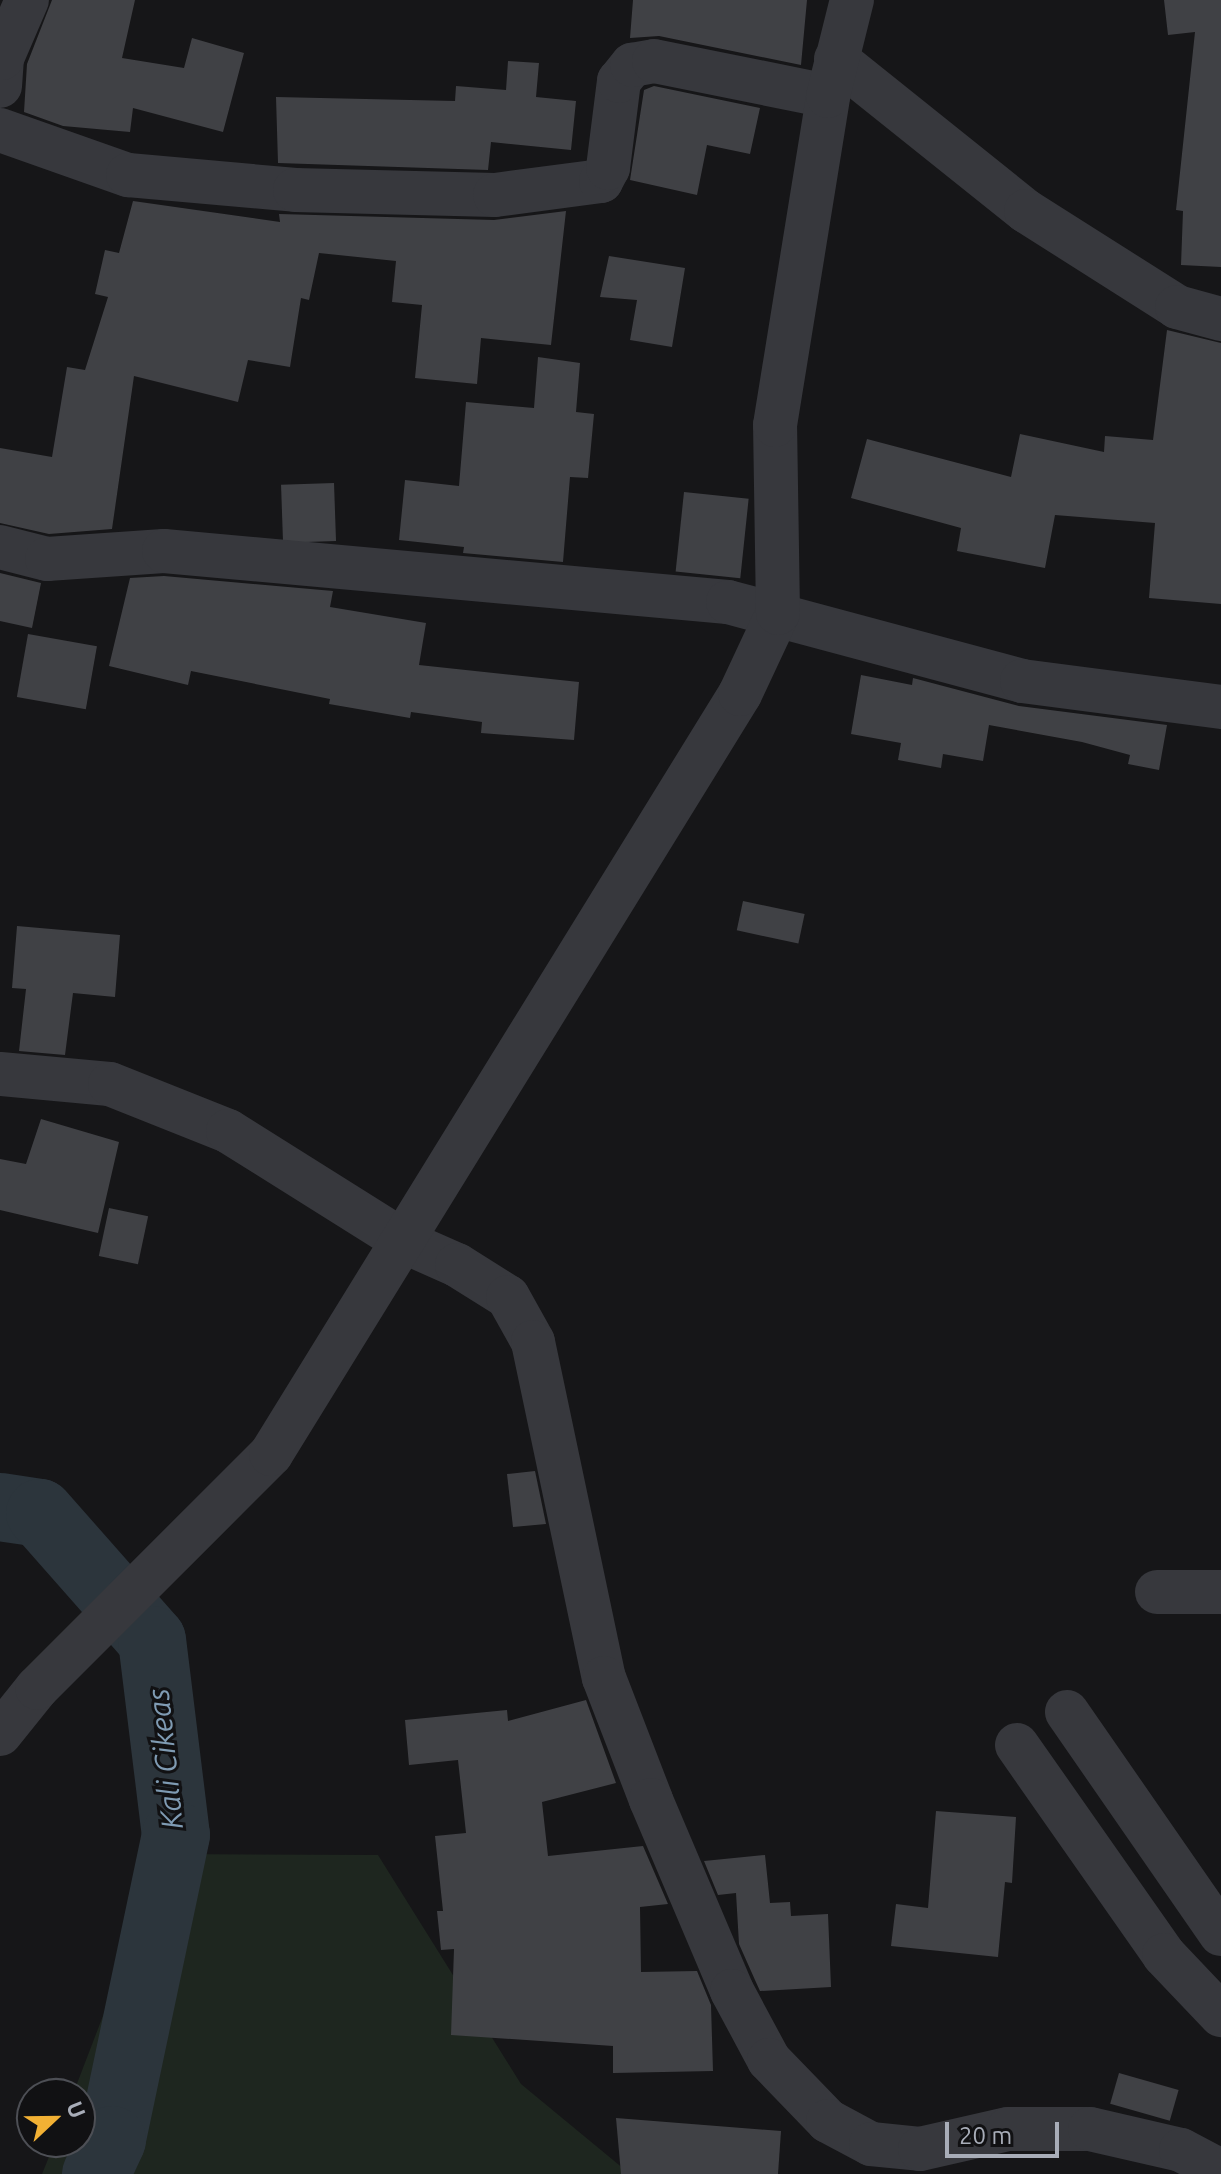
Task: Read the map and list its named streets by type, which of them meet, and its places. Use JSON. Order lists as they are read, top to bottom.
{
  "water": ["Kali Cikeas"],
  "scale_bar": "20 m",
  "north": "right"
}
